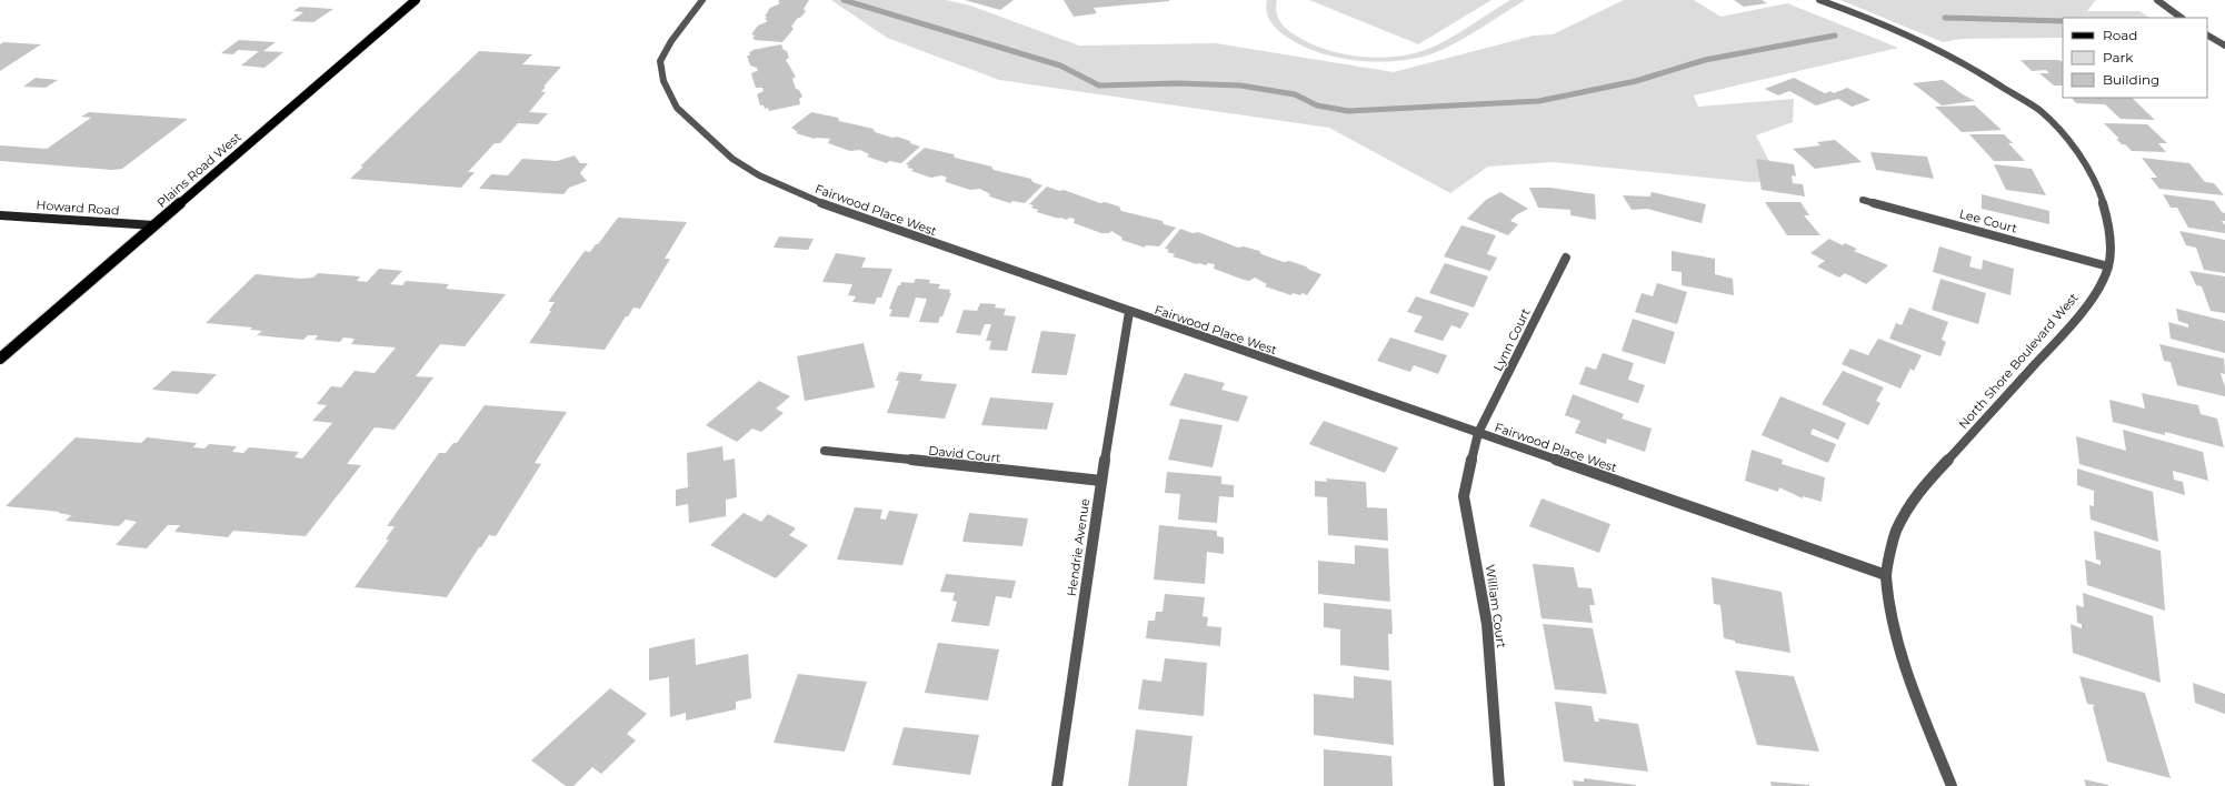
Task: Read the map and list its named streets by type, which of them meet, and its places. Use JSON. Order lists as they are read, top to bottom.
{
  "streets": {
    "main road": ["Plains Road West"],
    "street": [
      "Howard Road",
      "Fairwood Place West",
      "Lee Court",
      "Lynn Court",
      "North Shore Boulevard West",
      "David Court",
      "Hendrie Avenue",
      "William Court"
    ]
  },
  "crossings": [
    ["Plains Road West", "Howard Road"],
    ["Fairwood Place West", "Lynn Court"],
    ["Fairwood Place West", "North Shore Boulevard West"],
    ["Fairwood Place West", "Hendrie Avenue"],
    ["Fairwood Place West", "William Court"],
    ["Lee Court", "North Shore Boulevard West"],
    ["Lynn Court", "William Court"],
    ["David Court", "Hendrie Avenue"]
  ],
  "legend": ["Road", "Park", "Building"]
}
